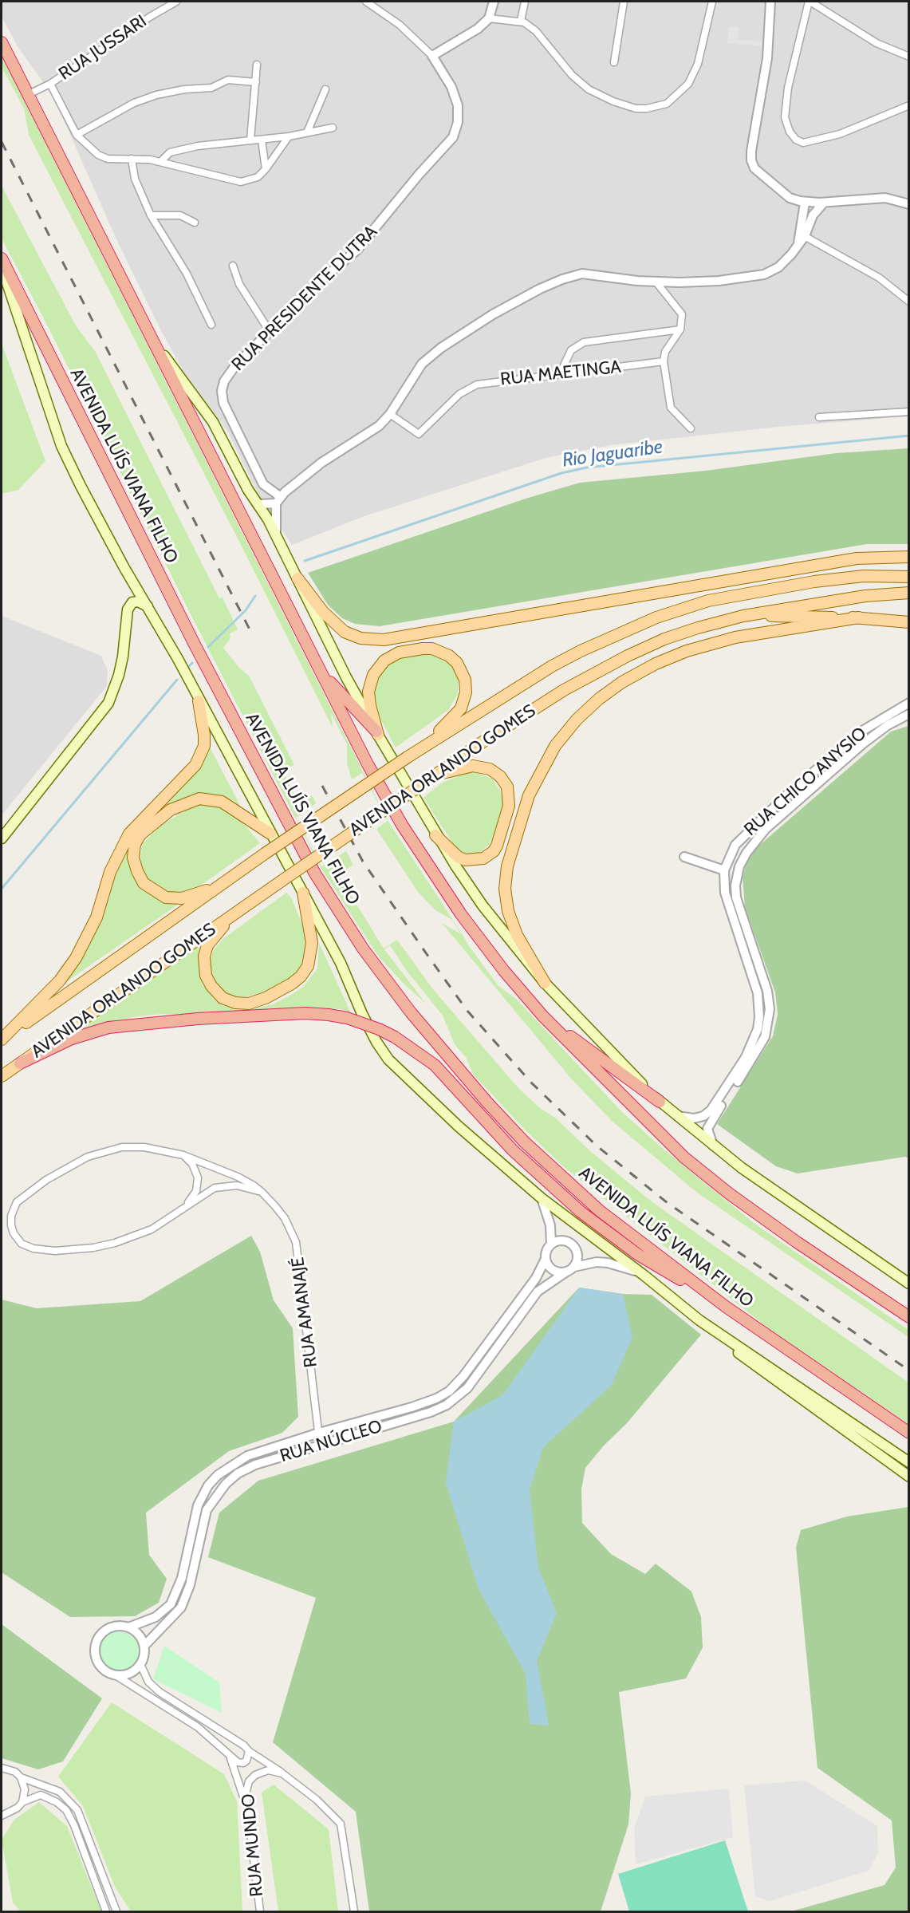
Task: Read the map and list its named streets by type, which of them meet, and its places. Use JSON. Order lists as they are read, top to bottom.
{
  "streets": {
    "highway": ["AVENIDA LUÍS VIANA FILHO"],
    "main road": ["AVENIDA ORLANDO GOMES"],
    "street": [
      "RUA JUSSARI",
      "RUA PRESIDENTE DUTRA",
      "RUA MAETINGA",
      "RUA CHICO ANYSIO",
      "RUA AMANAJÉ",
      "RUA NÚCLEO",
      "RUA MUNDO"
    ]
  },
  "crossings": [
    ["RUA AMANAJÉ", "RUA NÚCLEO"]
  ],
  "water": ["Rio Jaguaribe"]
}
